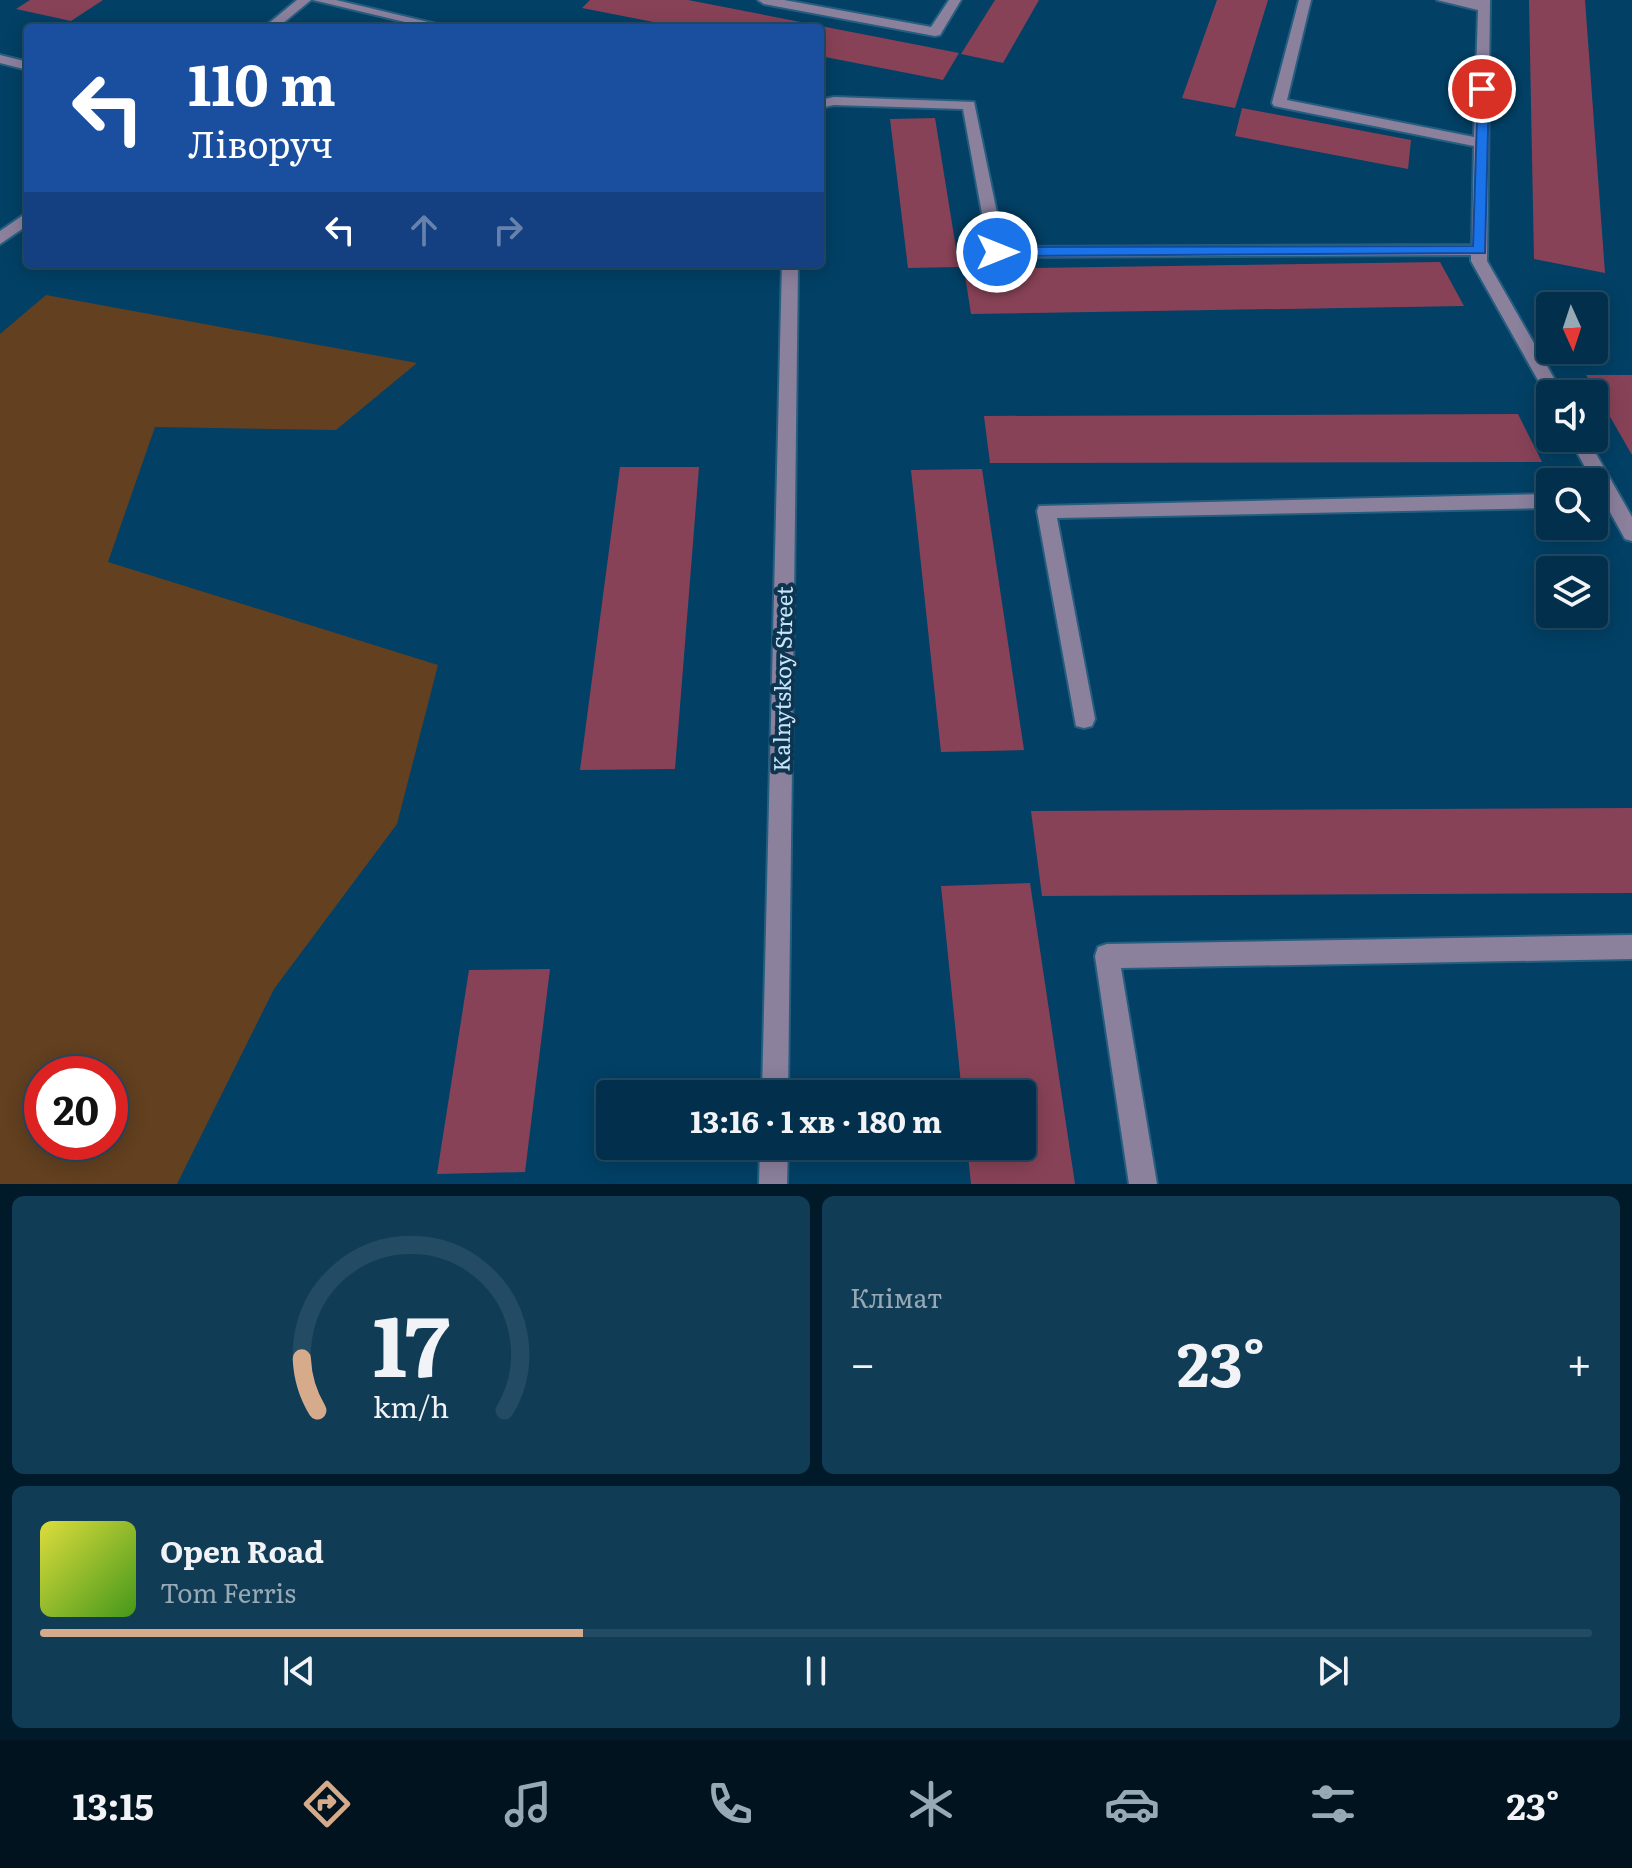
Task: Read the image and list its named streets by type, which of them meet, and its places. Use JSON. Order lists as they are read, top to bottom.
{
  "streets": {
    "street": ["Kalnytskoy Street"]
  },
  "north": "bottom",
  "page": {
    "turn": ["110 m", "Ліворуч"],
    "limit": "20",
    "trip": "13:16 · 1 хв · 180 m",
    "tile": "Клімат",
    "heat": ["−", "23°", "+"],
    "song": ["Open Road", "Tom Ferris"],
    "tabs": ["13:15", "23°"],
    "gauge": ["17", "km/h"]
  }
}
